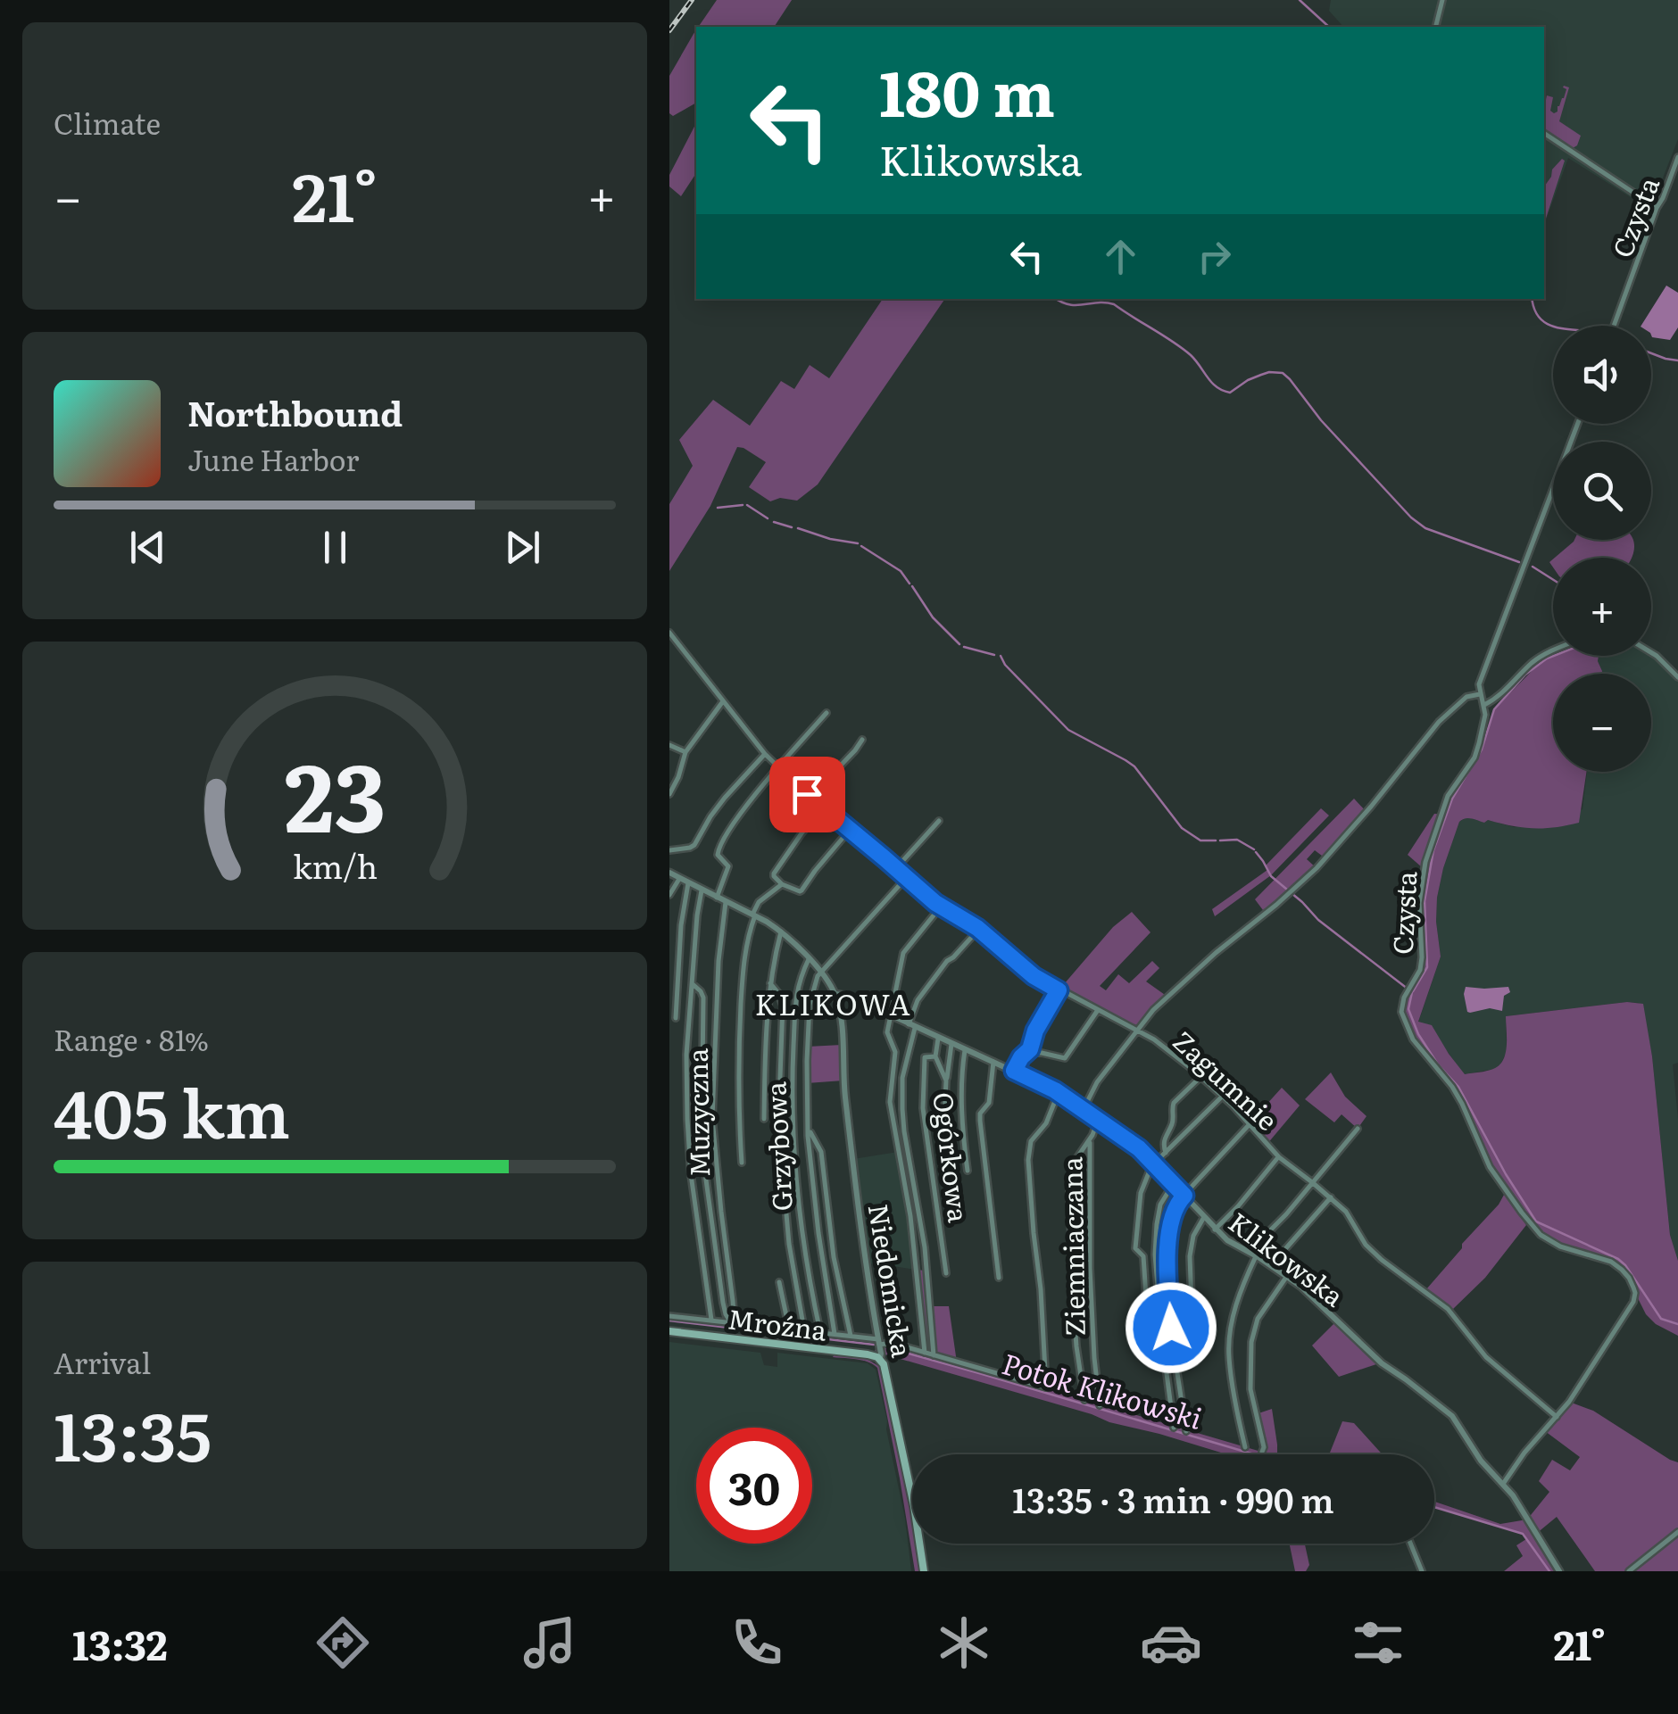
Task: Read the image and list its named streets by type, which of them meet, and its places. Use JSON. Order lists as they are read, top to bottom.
{
  "streets": {
    "main road": ["Niedomicka", "Mroźna"],
    "street": [
      "Czysta",
      "Zagumnie",
      "Muzyczna",
      "Grzybowa",
      "Ogórkowa",
      "Ziemniaczana",
      "Klikowska"
    ]
  },
  "crossings": [
    ["Czysta", "Zagumnie"],
    ["Ziemniaczana", "Klikowska"],
    ["Klikowska", "Niedomicka"],
    ["Niedomicka", "Mroźna"]
  ],
  "districts": ["KLIKOWA"],
  "water": ["Potok Klikowski"],
  "page": {
    "tile": [
      "Climate",
      ["Range · 81%", "405 km"],
      ["Arrival", "13:35"]
    ],
    "turn": ["180 m", "Klikowska"],
    "heat": ["−", "21°", "+"],
    "map_buttons": ["+", "−"],
    "song": ["Northbound", "June Harbor"],
    "limit": "30",
    "trip": "13:35 · 3 min · 990 m",
    "tabs": ["13:32", "21°"],
    "gauge": ["23", "km/h"]
  }
}
